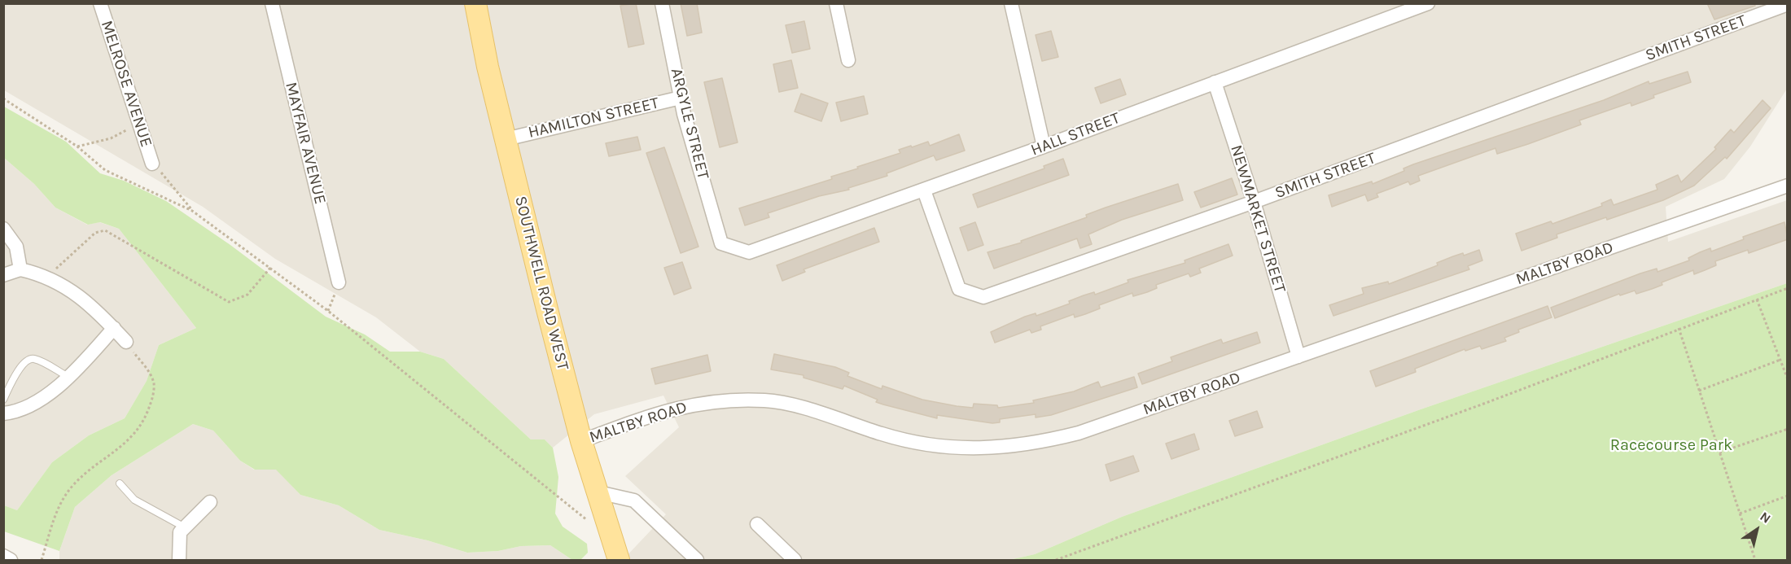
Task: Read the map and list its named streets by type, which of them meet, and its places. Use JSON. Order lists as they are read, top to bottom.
{
  "streets": {
    "main road": ["SOUTHWELL ROAD WEST"],
    "street": [
      "SMITH STREET",
      "MELROSE AVENUE",
      "HAMILTON STREET",
      "ARGYLE STREET",
      "HALL STREET",
      "MAYFAIR AVENUE",
      "NEWMARKET STREET",
      "MALTBY ROAD"
    ]
  },
  "crossings": [
    ["SMITH STREET", "HALL STREET"],
    ["SMITH STREET", "NEWMARKET STREET"],
    ["HAMILTON STREET", "ARGYLE STREET"],
    ["HAMILTON STREET", "SOUTHWELL ROAD WEST"],
    ["ARGYLE STREET", "HALL STREET"],
    ["HALL STREET", "NEWMARKET STREET"],
    ["NEWMARKET STREET", "MALTBY ROAD"],
    ["MALTBY ROAD", "SOUTHWELL ROAD WEST"]
  ],
  "parks": ["Racecourse Park"],
  "north": "top right"
}
